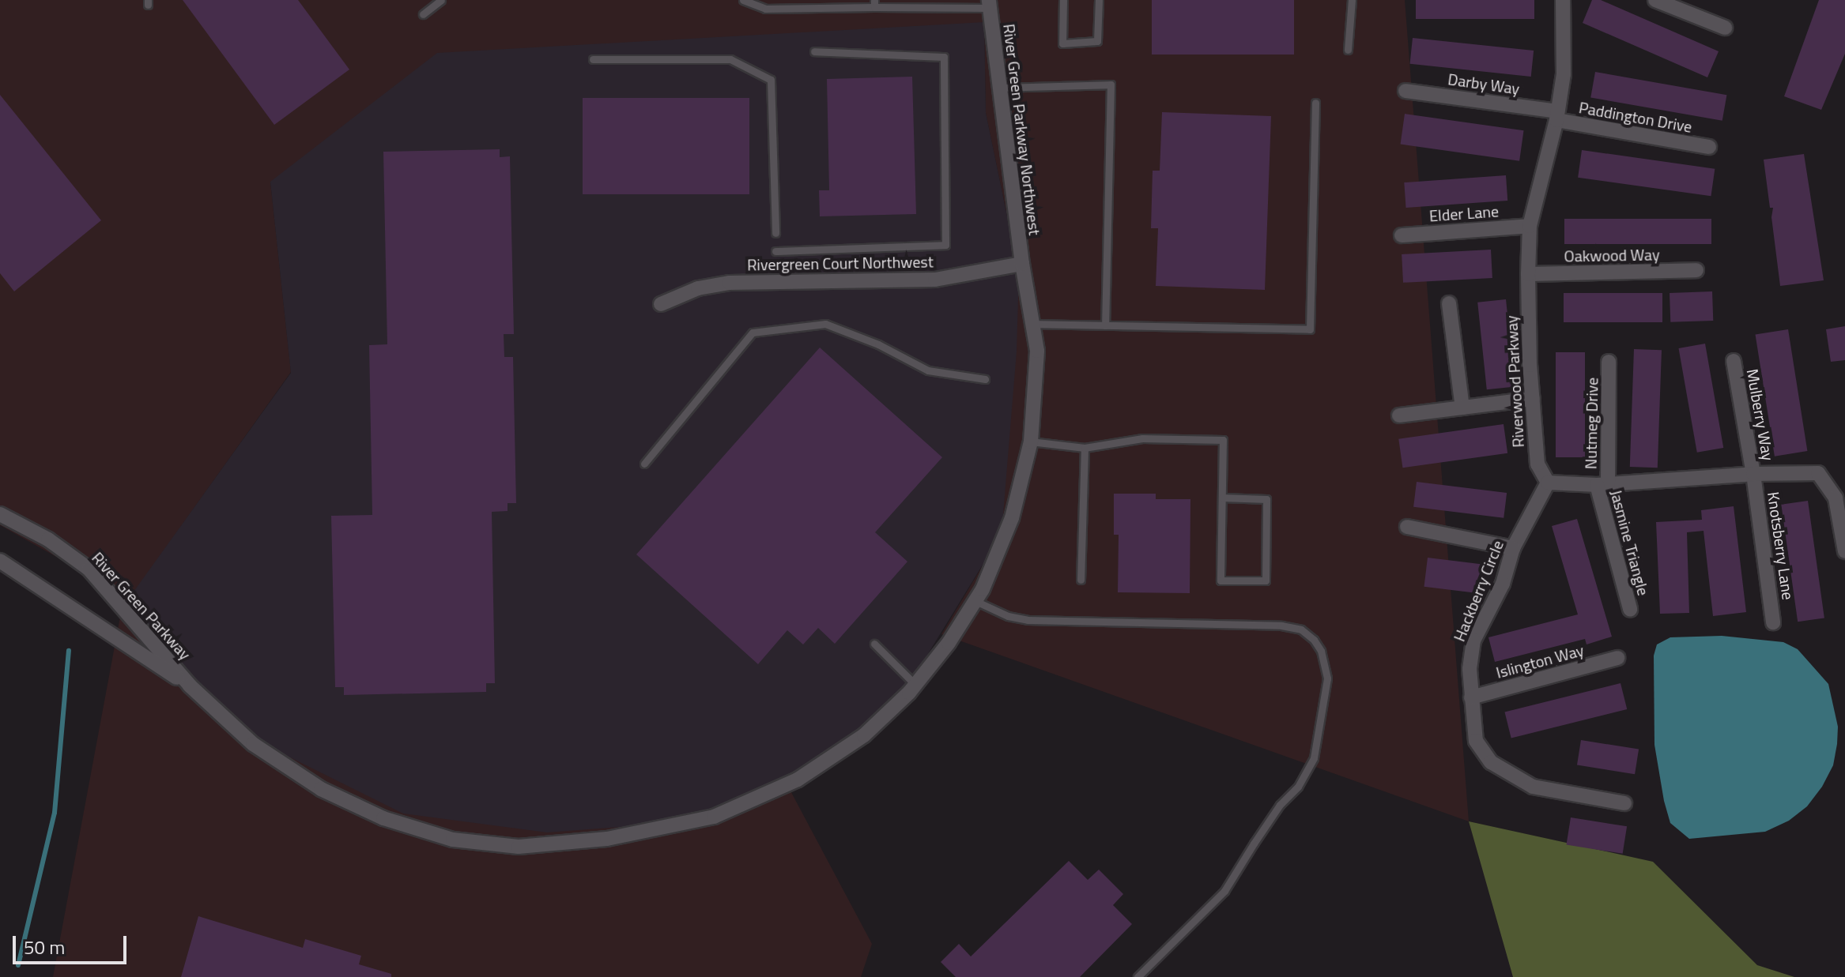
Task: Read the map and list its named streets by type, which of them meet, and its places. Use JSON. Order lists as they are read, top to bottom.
{
  "streets": {
    "street": [
      "Darby Way",
      "Paddington Drive",
      "River Green Parkway Northwest",
      "Elder Lane",
      "Oakwood Way",
      "Rivergreen Court Northwest",
      "Riverwood Parkway",
      "Mulberry Way",
      "Nutmeg Drive",
      "Jasmine Triangle",
      "Knotsberry Lane",
      "Hackberry Circle",
      "River Green Parkway",
      "Islington Way"
    ]
  },
  "crossings": [
    ["Darby Way", "Paddington Drive"],
    ["Darby Way", "Riverwood Parkway"],
    ["Paddington Drive", "Riverwood Parkway"],
    ["River Green Parkway Northwest", "Rivergreen Court Northwest"],
    ["River Green Parkway Northwest", "River Green Parkway"],
    ["Elder Lane", "Riverwood Parkway"],
    ["Oakwood Way", "Riverwood Parkway"],
    ["Rivergreen Court Northwest", "River Green Parkway"],
    ["Riverwood Parkway", "Hackberry Circle"],
    ["Mulberry Way", "Knotsberry Lane"],
    ["Nutmeg Drive", "Jasmine Triangle"],
    ["Hackberry Circle", "Islington Way"]
  ],
  "scale_bar": "50 m"
}
